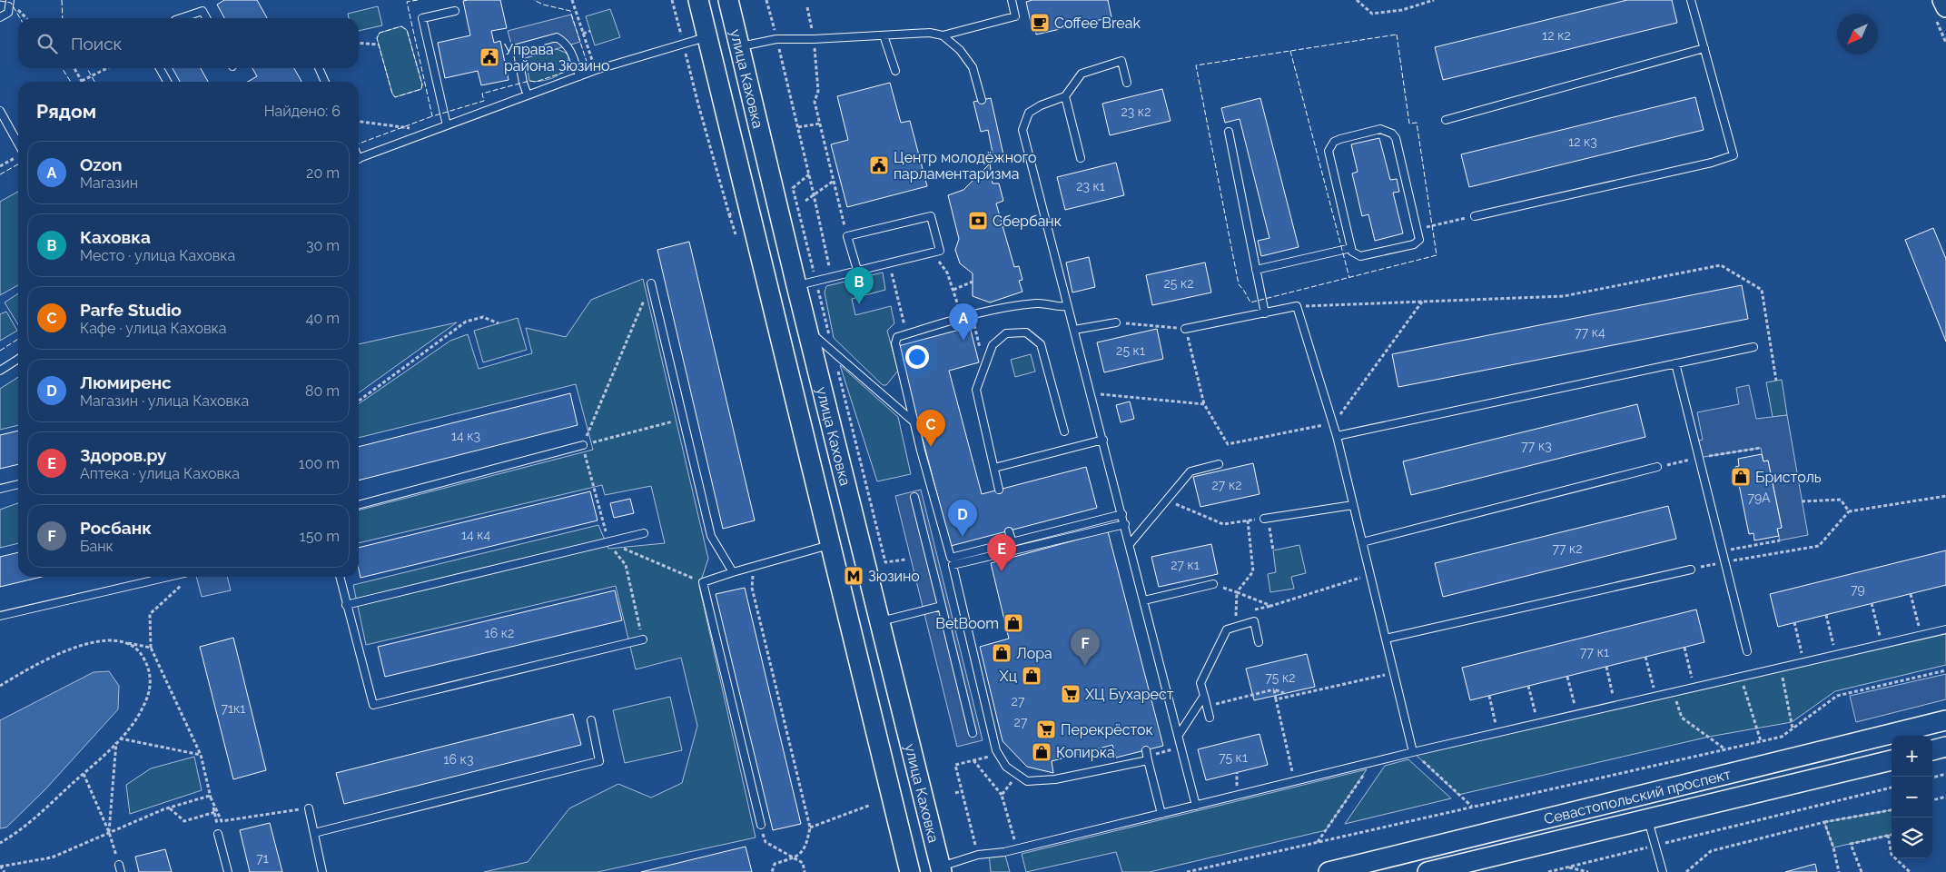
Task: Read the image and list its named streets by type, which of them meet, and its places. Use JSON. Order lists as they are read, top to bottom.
{
  "streets": {
    "main road": ["улица Каховка", "Севастопольский проспект"]
  },
  "places": {
    "cafe": ["Coffee Break"],
    "public building": ["Управа района Зюзино", "Центр молодёжного парламентаризма"],
    "bank": ["Сбербанк"],
    "shop": [
      "Бристоль",
      "BetBoom",
      "Лора",
      "Хц",
      "Копирка"
    ],
    "metro station": ["Зюзино"],
    "supermarket": ["ХЦ Бухарест", "Перекрёсток"]
  },
  "house_numbers": [
    "12 к2",
    "23 к2",
    "12 к3",
    "23 к1",
    "25 к2",
    "77 к4",
    "25 к1",
    "14 к3",
    "77 к3",
    "27 к2",
    "79А",
    "14 к4",
    "77 к2",
    "27 к1",
    "79",
    "16 к2",
    "77 к1",
    "75 к2",
    "27",
    "71к1",
    "27",
    "75 к1",
    "16 к3",
    "71"
  ],
  "north": "bottom left",
  "page": {
    "search": "Поиск",
    "heading": ["Рядом", "Найдено: 6"],
    "list": [
      {
        "mark": "A",
        "name": "Ozon",
        "note": "Магазин",
        "value": "20 m"
      },
      {
        "mark": "B",
        "name": "Каховка",
        "note": "Место · улица Каховка",
        "value": "30 m"
      },
      {
        "mark": "C",
        "name": "Parfe Studio",
        "note": "Кафе · улица Каховка",
        "value": "40 m"
      },
      {
        "mark": "D",
        "name": "Люмиренс",
        "note": "Магазин · улица Каховка",
        "value": "80 m"
      },
      {
        "mark": "E",
        "name": "Здоров.ру",
        "note": "Аптека · улица Каховка",
        "value": "100 m"
      },
      {
        "mark": "F",
        "name": "Росбанк",
        "note": "Банк",
        "value": "150 m"
      }
    ],
    "pins": [
      "B",
      "A",
      "C",
      "D",
      "E",
      "F"
    ],
    "map_buttons": ["+", "−"]
  }
}
